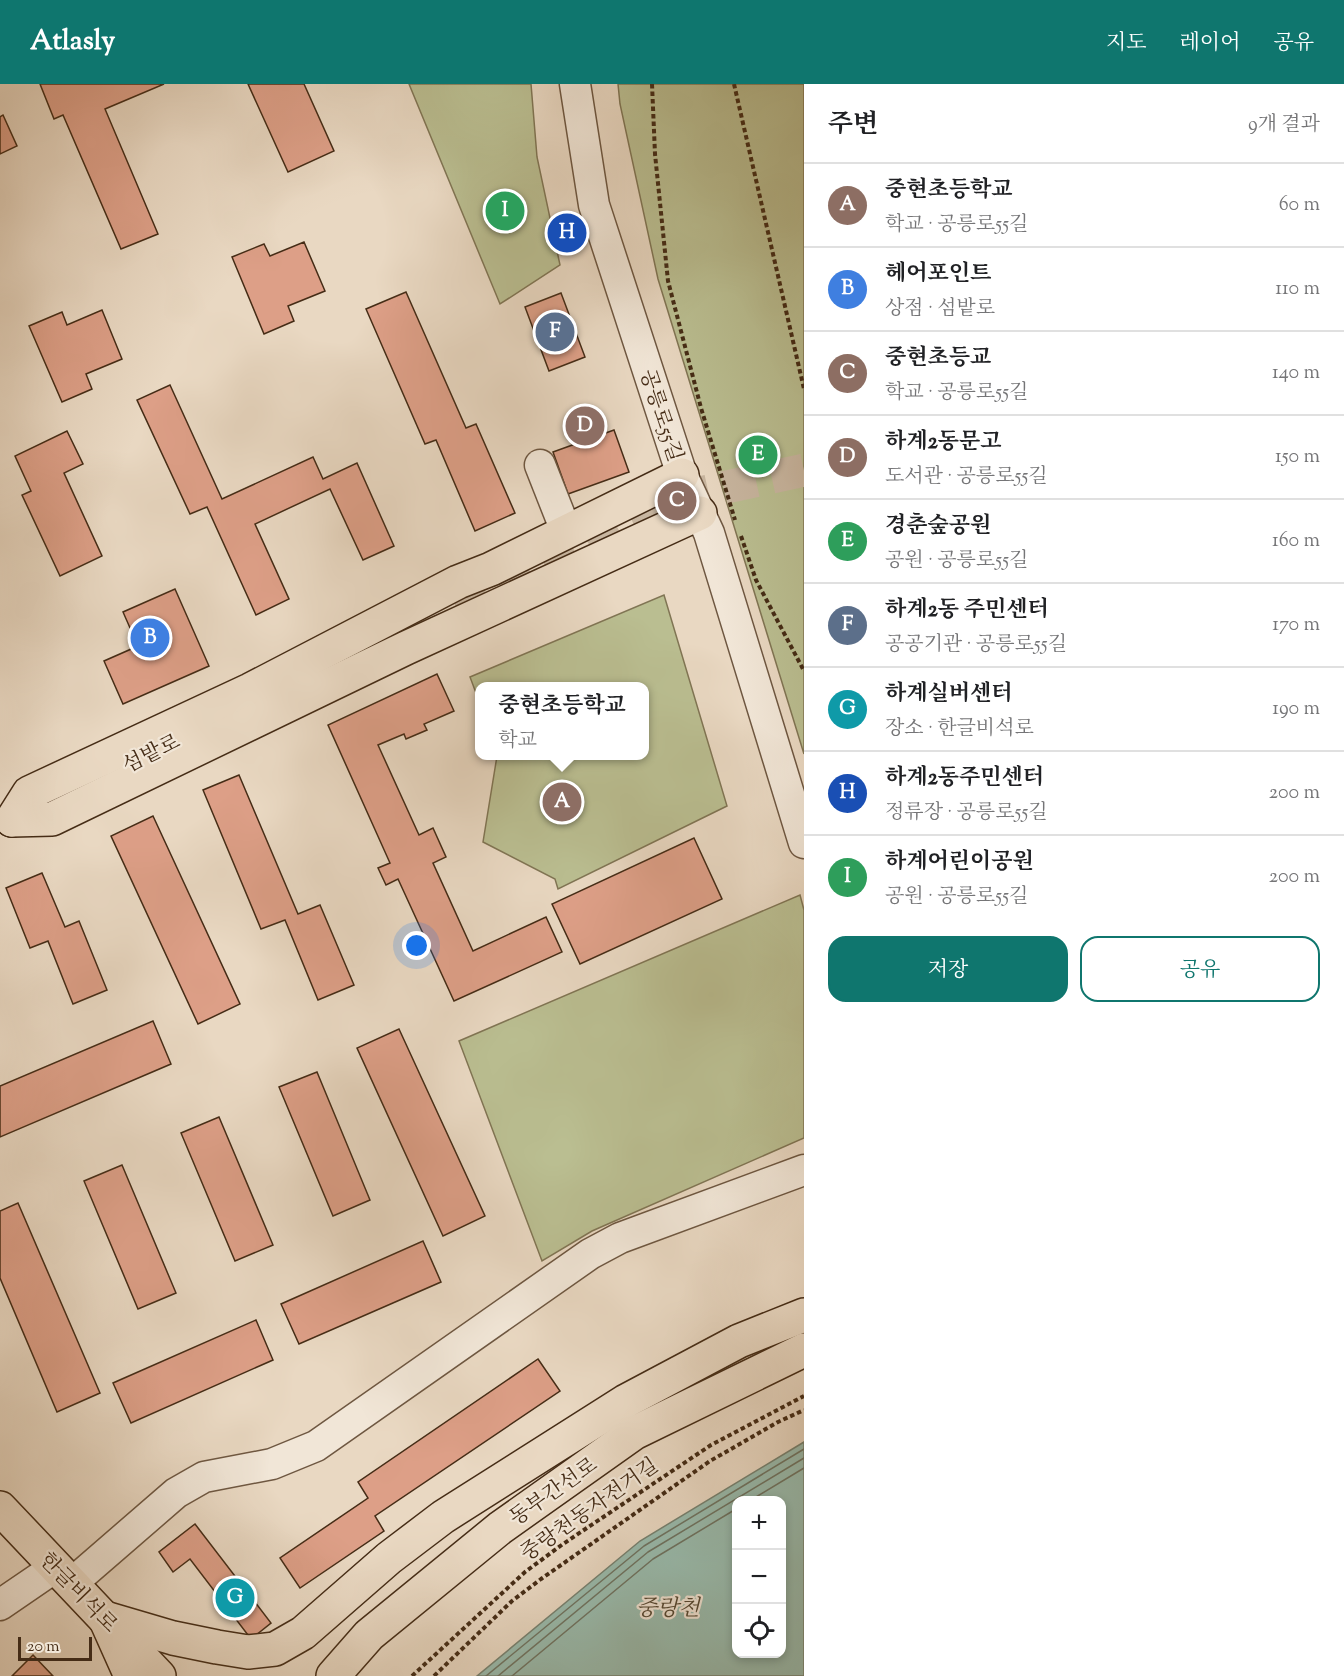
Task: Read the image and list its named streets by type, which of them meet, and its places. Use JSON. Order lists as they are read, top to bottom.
{
  "streets": {
    "main road": ["섬밭로", "동부간선로", "한글비석로"],
    "street": ["공릉로55길"],
    "path": ["중랑천동자전거길"]
  },
  "water": ["중랑천"],
  "scale_bar": "20 m",
  "page": {
    "header": "Atlasly",
    "nav": ["지도", "레이어", "공유"],
    "heading": ["주변", "9개 결과"],
    "list": [
      {
        "mark": "A",
        "name": "중현초등학교",
        "note": "학교 · 공릉로55길",
        "value": "60 m"
      },
      {
        "mark": "B",
        "name": "헤어포인트",
        "note": "상점 · 섬밭로",
        "value": "110 m"
      },
      {
        "mark": "C",
        "name": "중현초등교",
        "note": "학교 · 공릉로55길",
        "value": "140 m"
      },
      {
        "mark": "D",
        "name": "하계2동문고",
        "note": "도서관 · 공릉로55길",
        "value": "150 m"
      },
      {
        "mark": "E",
        "name": "경춘숲공원",
        "note": "공원 · 공릉로55길",
        "value": "160 m"
      },
      {
        "mark": "F",
        "name": "하계2동 주민센터",
        "note": "공공기관 · 공릉로55길",
        "value": "170 m"
      },
      {
        "mark": "G",
        "name": "하계실버센터",
        "note": "장소 · 한글비석로",
        "value": "190 m"
      },
      {
        "mark": "H",
        "name": "하계2동주민센터",
        "note": "정류장 · 공릉로55길",
        "value": "200 m"
      },
      {
        "mark": "I",
        "name": "하계어린이공원",
        "note": "공원 · 공릉로55길",
        "value": "200 m"
      }
    ],
    "pins": [
      "I",
      "H",
      "F",
      "D",
      "E",
      "C",
      "B",
      "A",
      "G"
    ],
    "popup": ["중현초등학교", "학교"],
    "buttons": ["저장", "공유"],
    "map_buttons": ["+", "−"],
    "scale": "20 m"
  }
}
